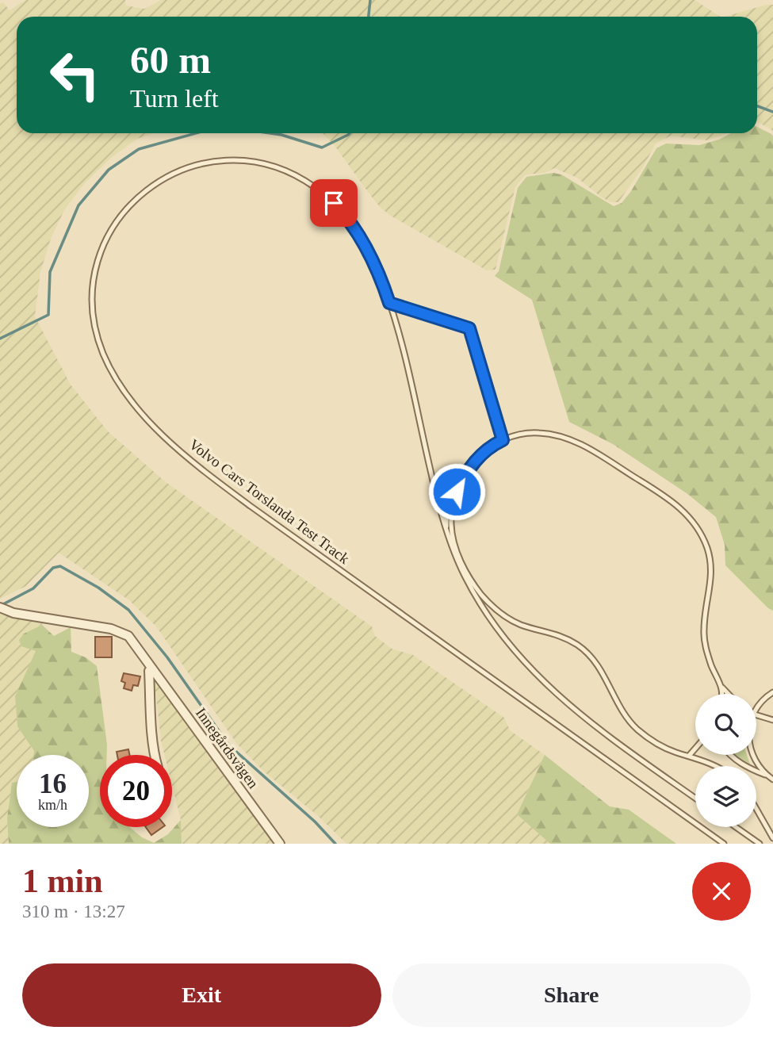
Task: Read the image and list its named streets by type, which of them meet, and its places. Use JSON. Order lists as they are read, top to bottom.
{
  "streets": {
    "street": ["Innegårdsvägen"],
    "lane": ["Volvo Cars Torslanda Test Track"]
  },
  "page": {
    "turn": ["60 m", "Turn left"],
    "speed": "16 km/h",
    "limit": "20",
    "heading": ["1 min", "310 m · 13:27"],
    "buttons": ["Exit", "Share"]
  }
}
